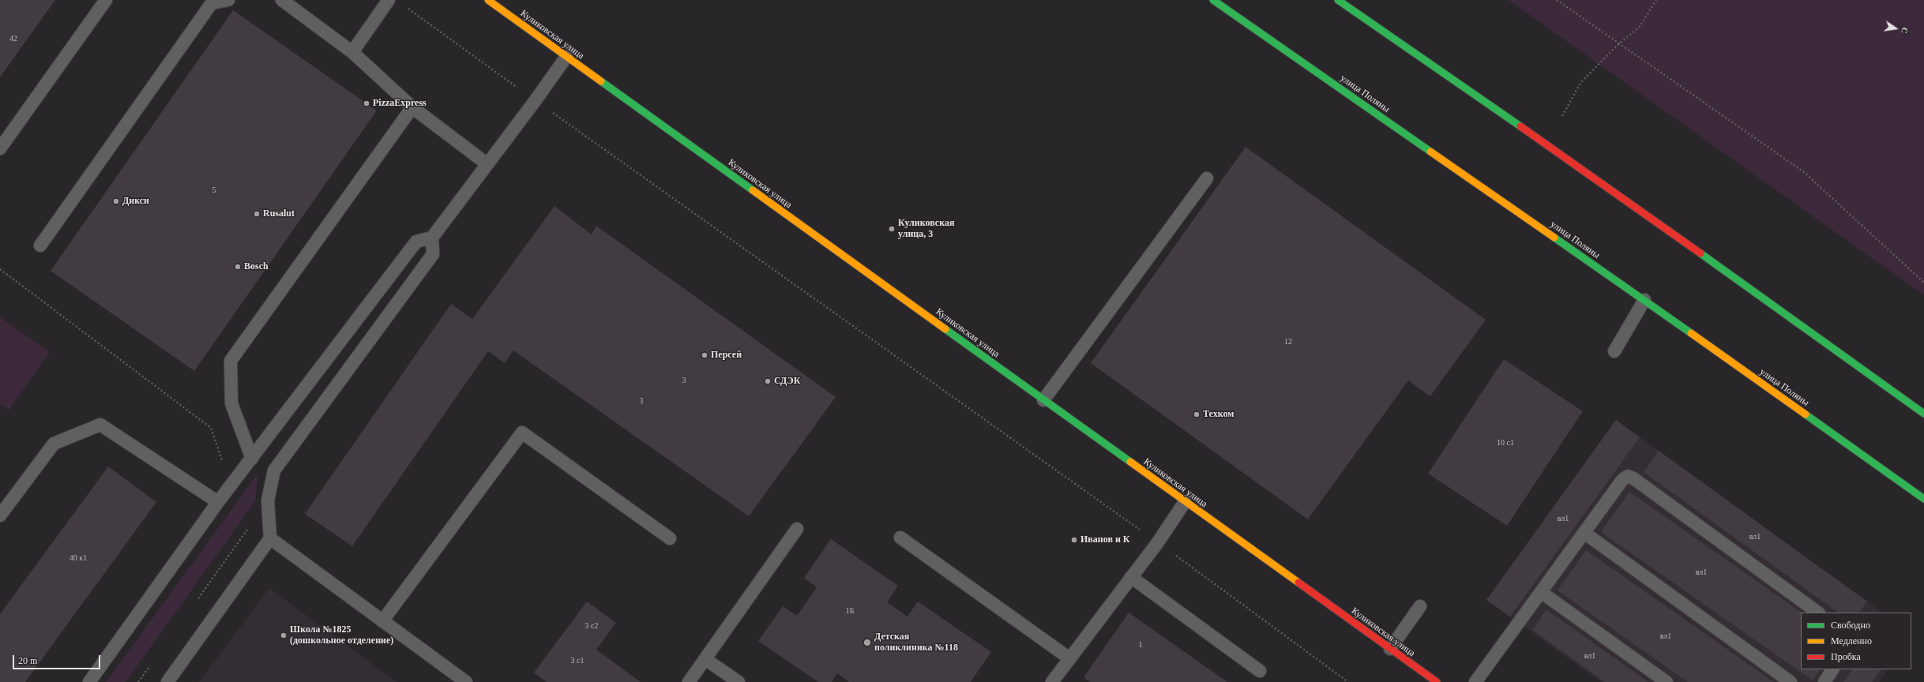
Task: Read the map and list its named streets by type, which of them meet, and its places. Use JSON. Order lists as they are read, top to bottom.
{
  "streets": {
    "main road": ["Куликовская улица", "улица Поляны"]
  },
  "places": [
    "PizzaExpress",
    "Дикси",
    "Rusalut",
    "Куликовская улица, 3",
    "Bosch",
    "Персей",
    "СДЭК",
    "Техком",
    "Иванов и К",
    "Школа №1825 (дошкольное отделение)",
    "Детская поликлиника №118"
  ],
  "house_numbers": [
    "42",
    "5",
    "12",
    "3",
    "3",
    "10 с1",
    "вл1",
    "вл1",
    "40 к1",
    "вл1",
    "1Б",
    "3 с2",
    "вл1",
    "1",
    "вл1",
    "3 с1"
  ],
  "legend": ["Свободно", "Медленно", "Пробка"],
  "scale_bar": "20 m",
  "north": "right"
}
